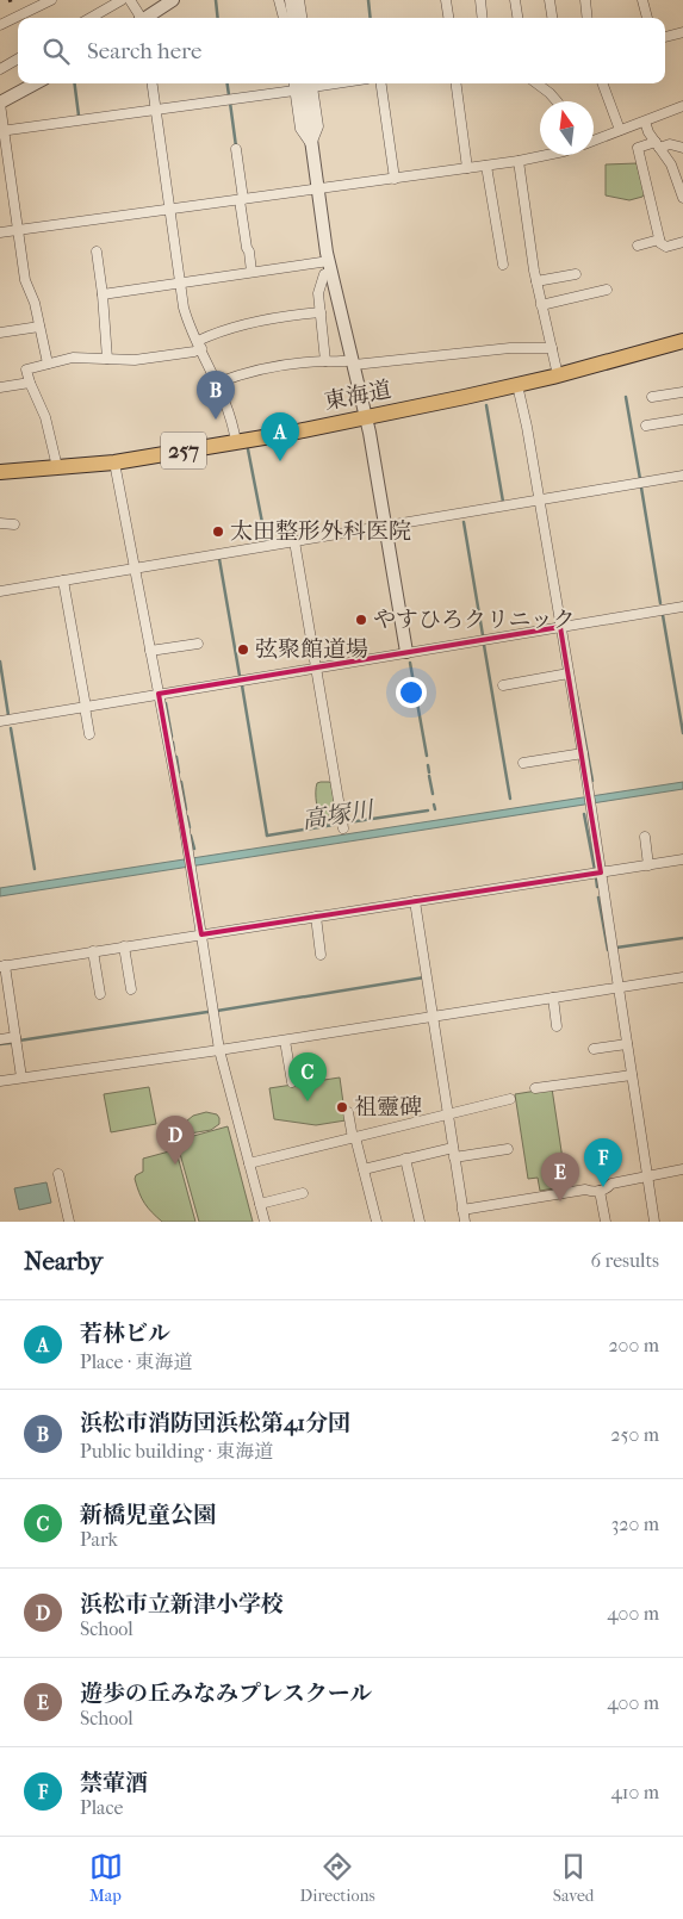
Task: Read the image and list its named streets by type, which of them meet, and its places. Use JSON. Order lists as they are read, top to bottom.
{
  "streets": {
    "highway": ["東海道", "257"]
  },
  "water": ["高塚川"],
  "places": [
    "太田整形外科医院",
    "やすひろクリニック",
    "弦聚館道場",
    "祖靈碑"
  ],
  "north": "top",
  "page": {
    "search": "Search here",
    "pins": [
      "B",
      "A",
      "C",
      "D",
      "F",
      "E"
    ],
    "heading": ["Nearby", "6 results"],
    "list": [
      {
        "mark": "A",
        "name": "若林ビル",
        "note": "Place · 東海道",
        "value": "200 m"
      },
      {
        "mark": "B",
        "name": "浜松市消防団浜松第41分団",
        "note": "Public building · 東海道",
        "value": "250 m"
      },
      {
        "mark": "C",
        "name": "新橋児童公園",
        "note": "Park",
        "value": "320 m"
      },
      {
        "mark": "D",
        "name": "浜松市立新津小学校",
        "note": "School",
        "value": "400 m"
      },
      {
        "mark": "E",
        "name": "遊歩の丘みなみプレスクール",
        "note": "School",
        "value": "400 m"
      },
      {
        "mark": "F",
        "name": "禁葷酒",
        "note": "Place",
        "value": "410 m"
      }
    ],
    "nav": ["Map", "Directions", "Saved"]
  }
}
